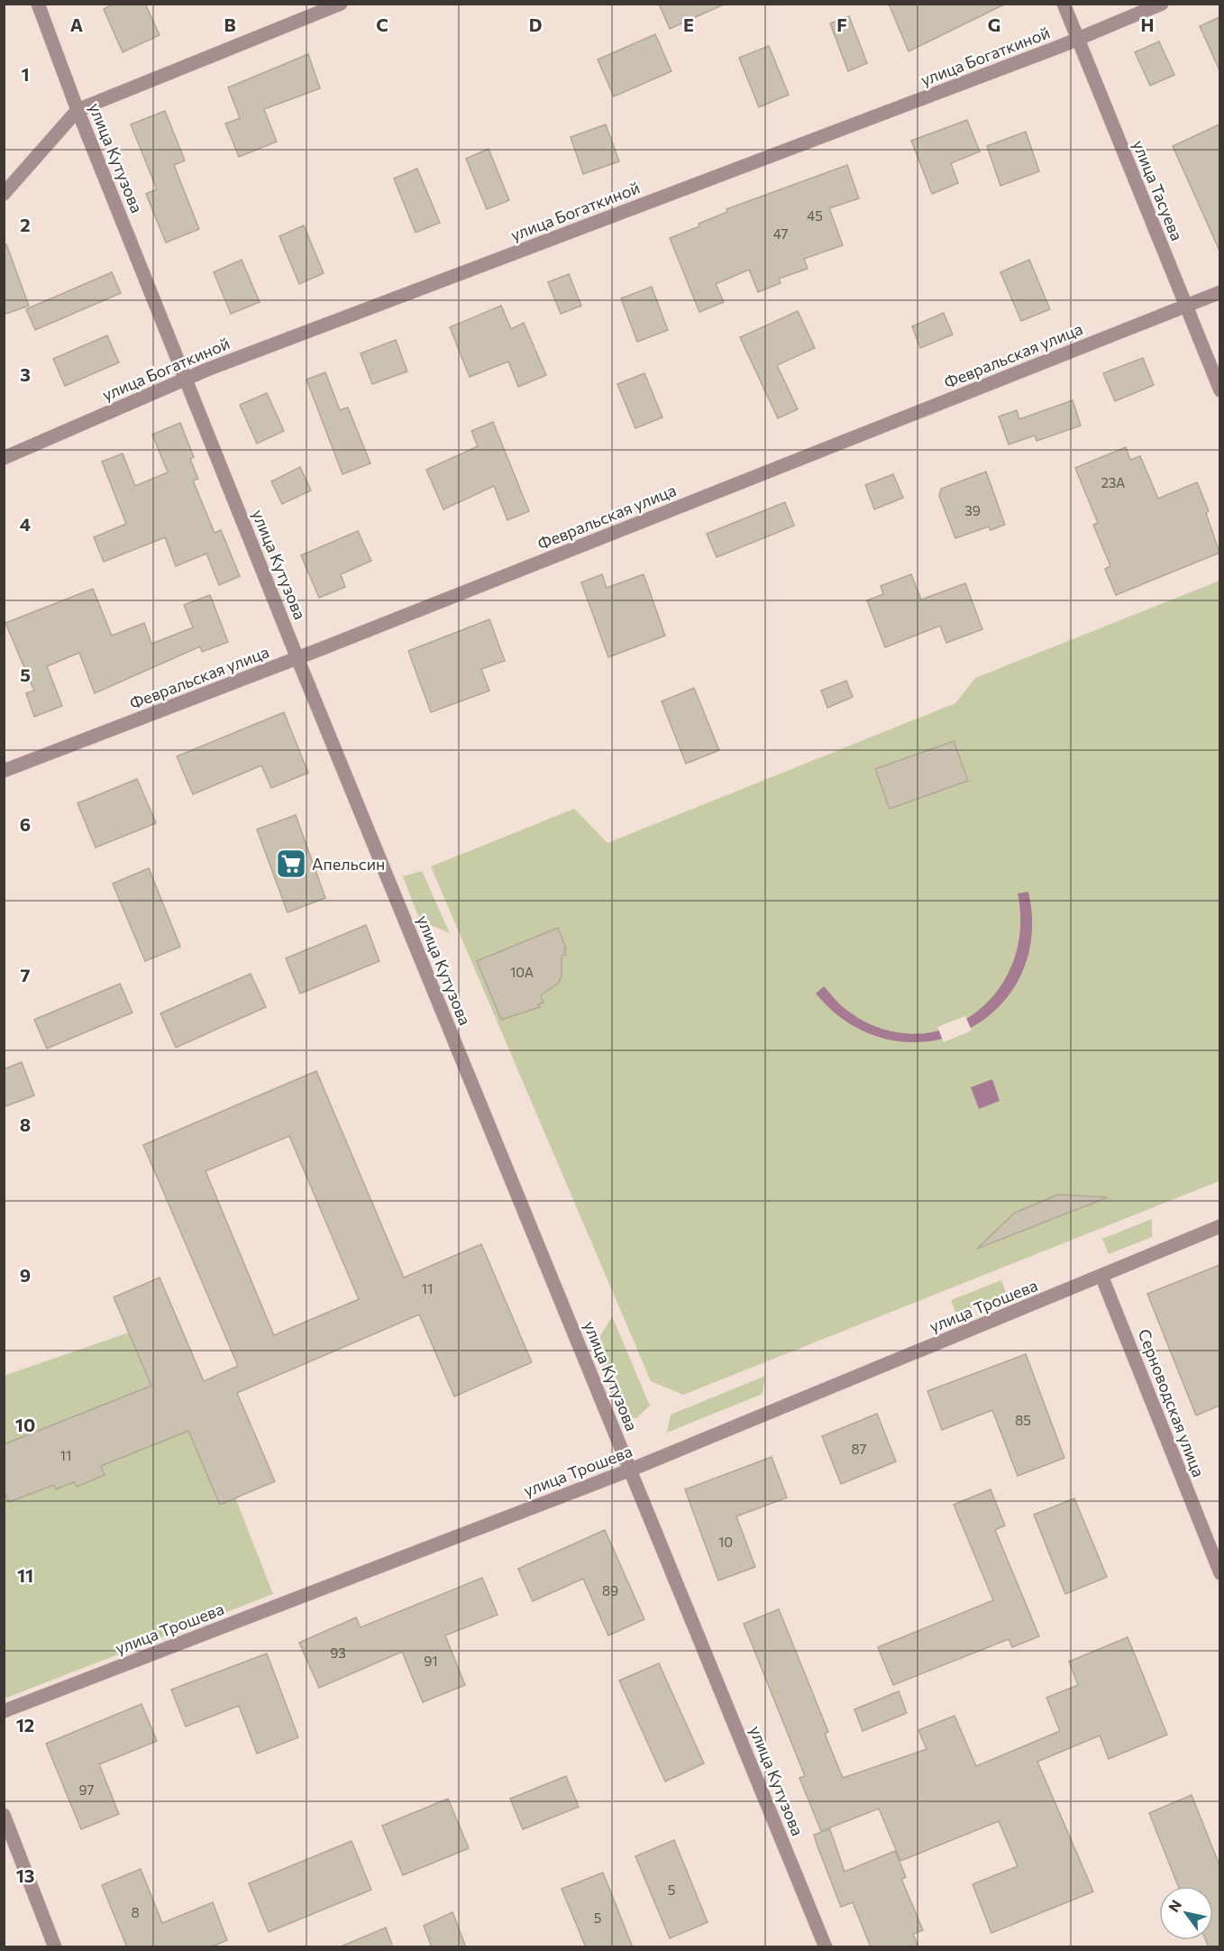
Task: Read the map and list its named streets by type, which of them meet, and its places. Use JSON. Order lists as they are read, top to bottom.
{
  "streets": {
    "street": [
      "улица Богаткиной",
      "улица Кутузова",
      "улица Тасуева",
      "Февральская улица",
      "улица Трошева",
      "Серноводская улица"
    ]
  },
  "crossings": [
    ["улица Богаткиной", "улица Кутузова"],
    ["улица Богаткиной", "улица Тасуева"],
    ["улица Кутузова", "Февральская улица"],
    ["улица Кутузова", "улица Трошева"],
    ["улица Тасуева", "Февральская улица"],
    ["улица Трошева", "Серноводская улица"]
  ],
  "places": {
    "supermarket": ["Апельсин"]
  },
  "house_numbers": [
    "45",
    "47",
    "23А",
    "39",
    "10А",
    "11",
    "85",
    "87",
    "11",
    "10",
    "89",
    "93",
    "91",
    "97",
    "5",
    "8",
    "5"
  ],
  "north": "top left",
  "grid": {
    "columns": [
      "A",
      "B",
      "C",
      "D",
      "E",
      "F",
      "G",
      "H"
    ],
    "rows": [
      "1",
      "2",
      "3",
      "4",
      "5",
      "6",
      "7",
      "8",
      "9",
      "10",
      "11",
      "12",
      "13"
    ]
  }
}
